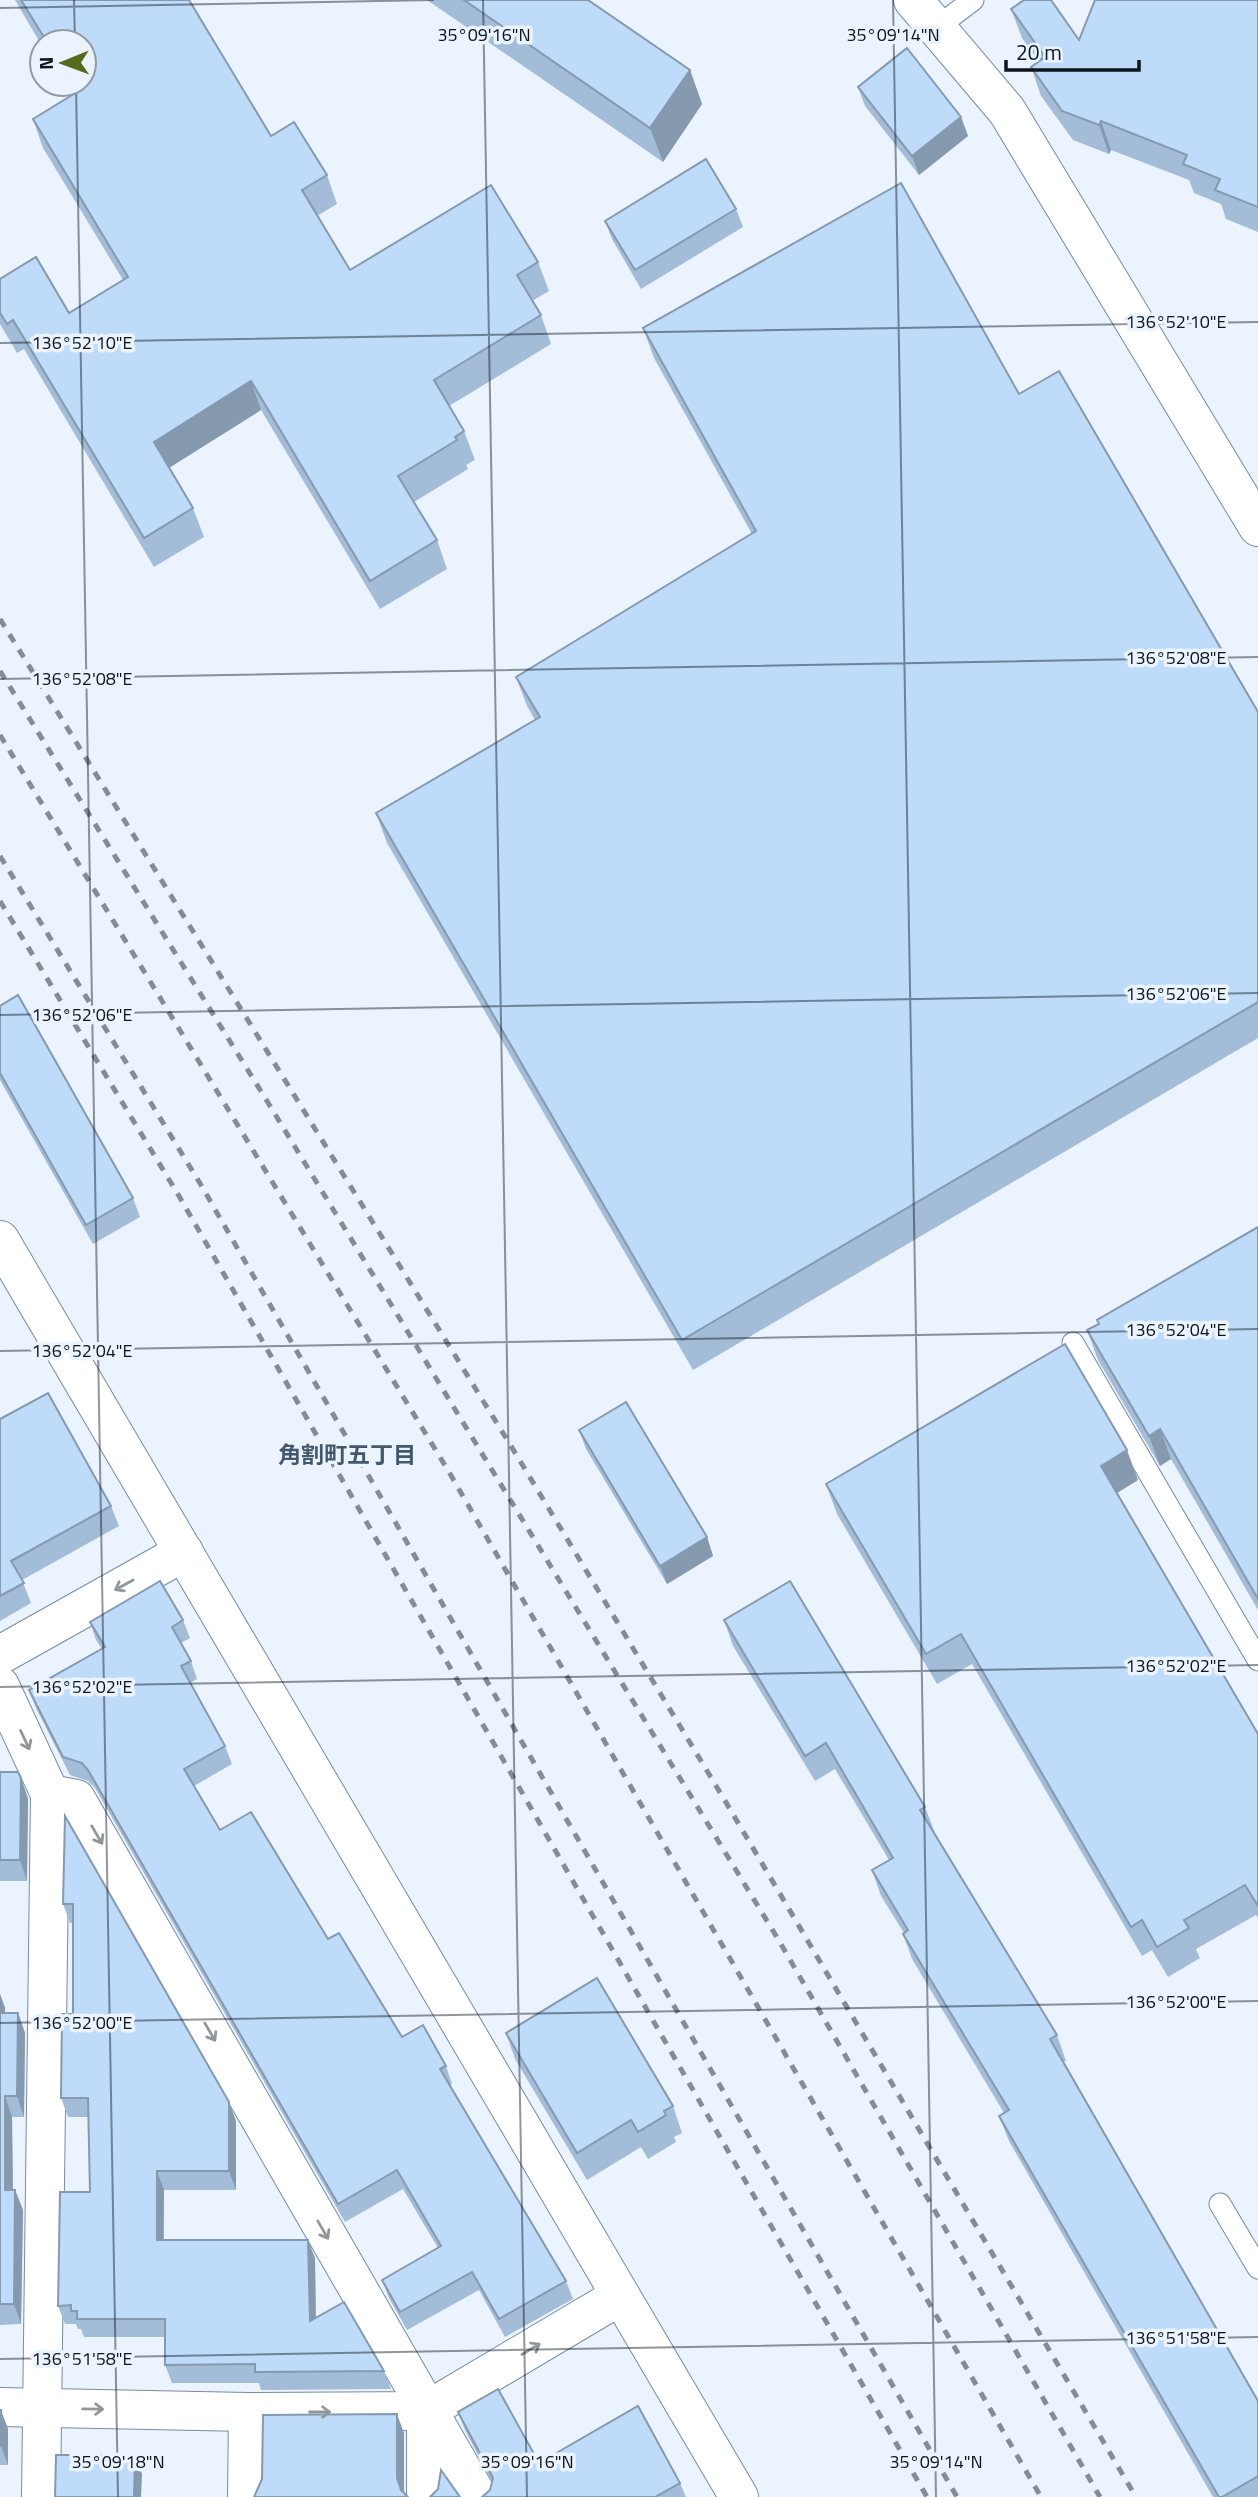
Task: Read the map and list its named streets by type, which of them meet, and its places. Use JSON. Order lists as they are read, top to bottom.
{
  "districts": ["角割町五丁目"],
  "scale_bar": "20 m",
  "north": "left",
  "coordinates": [
    "35°09'16\"N",
    "35°09'14\"N",
    "136°52'10\"E",
    "136°52'08\"E",
    "136°52'06\"E",
    "136°52'04\"E",
    "136°52'02\"E",
    "136°52'00\"E",
    "136°51'58\"E",
    "35°09'18\"N"
  ]
}
